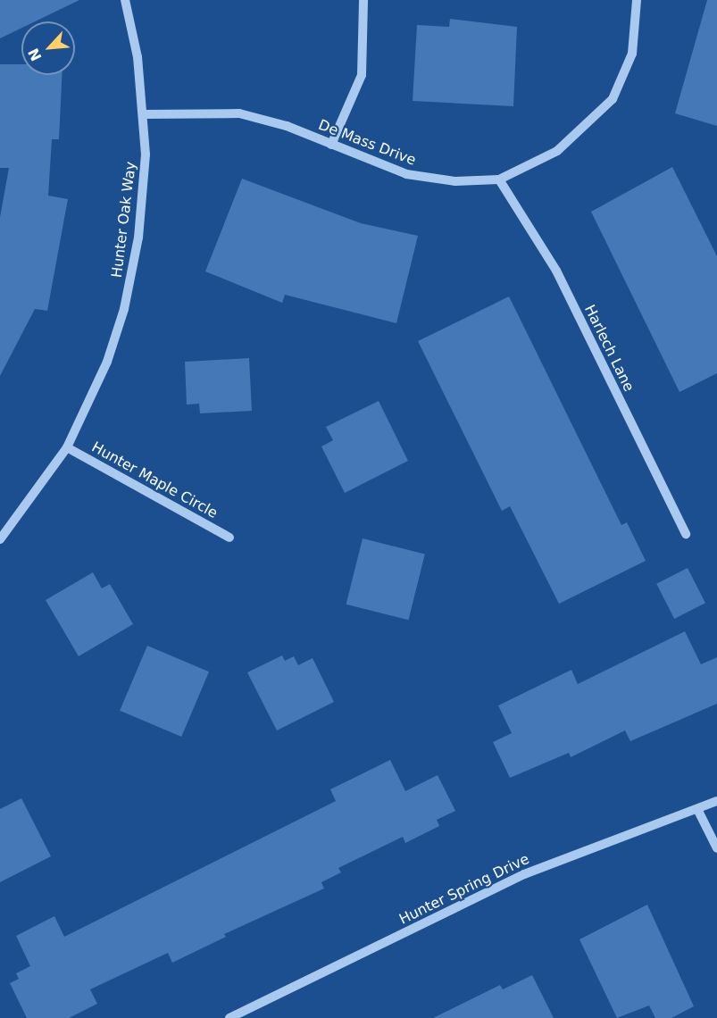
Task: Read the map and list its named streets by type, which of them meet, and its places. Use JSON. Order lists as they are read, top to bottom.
{
  "streets": {
    "street": [
      "De Mass Drive",
      "Hunter Oak Way",
      "Harlech Lane",
      "Hunter Maple Circle",
      "Hunter Spring Drive"
    ]
  },
  "crossings": [
    ["De Mass Drive", "Hunter Oak Way"],
    ["De Mass Drive", "Harlech Lane"],
    ["Hunter Oak Way", "Hunter Maple Circle"]
  ],
  "north": "bottom left"
}
